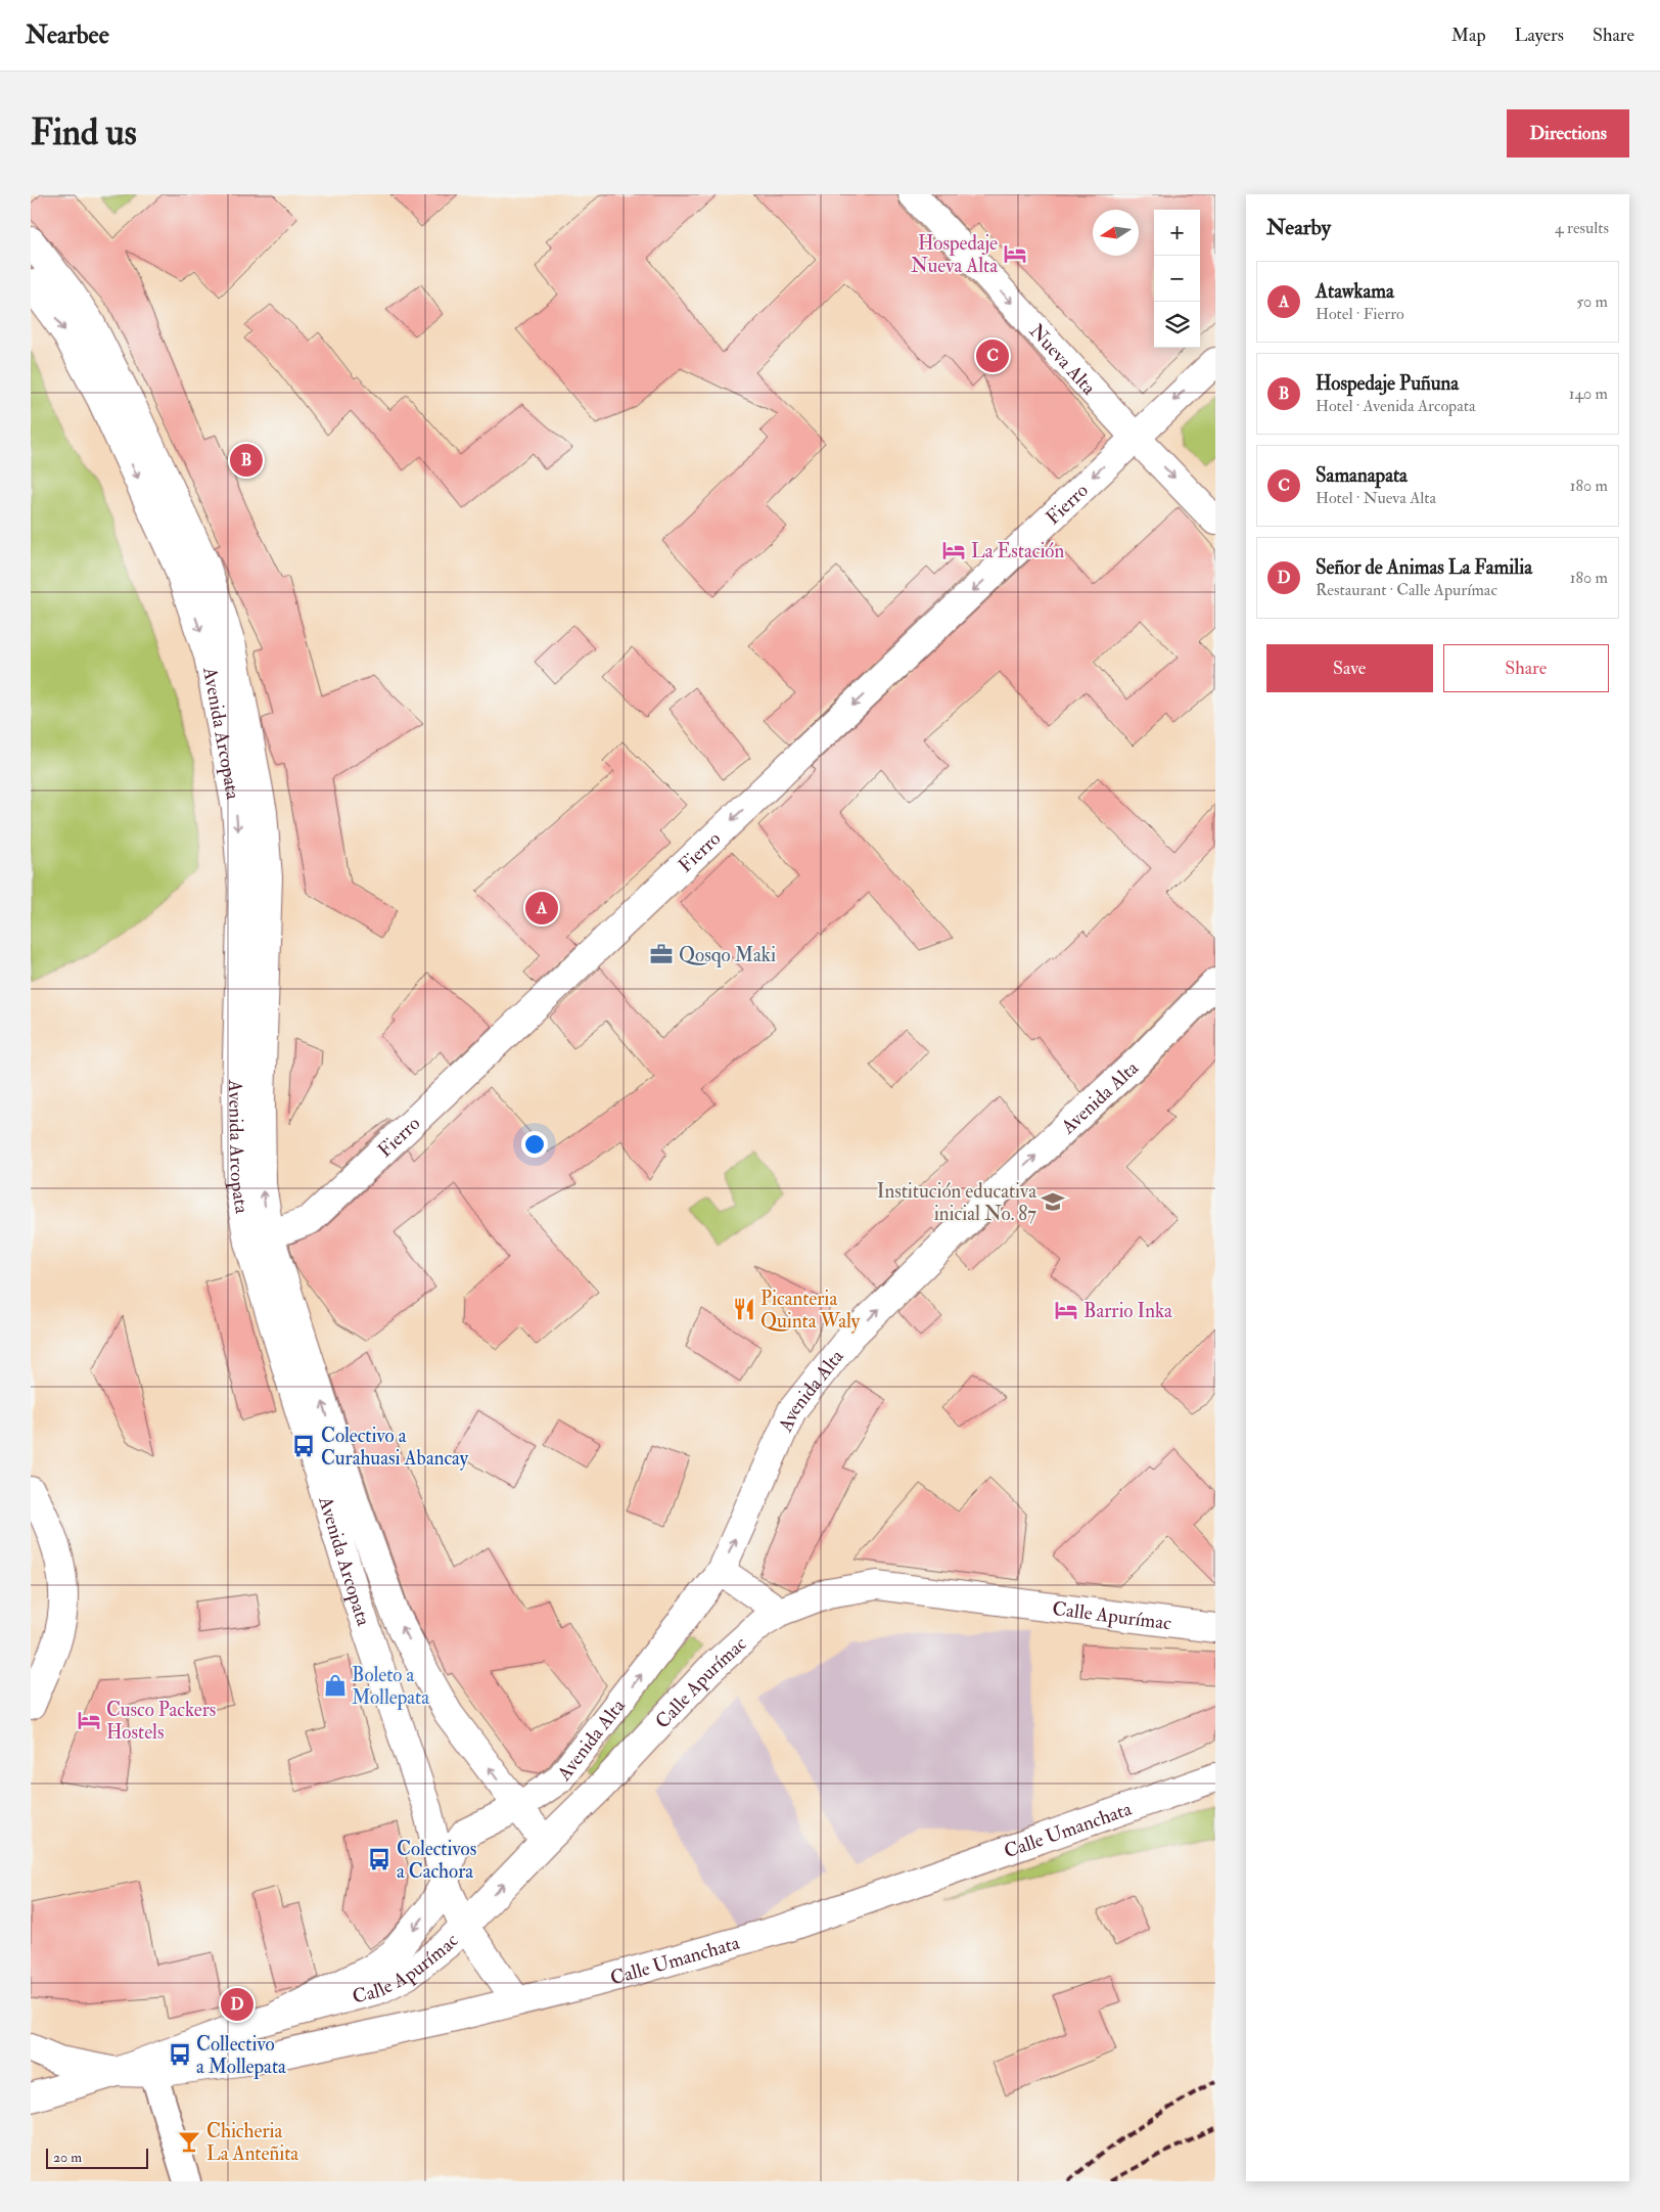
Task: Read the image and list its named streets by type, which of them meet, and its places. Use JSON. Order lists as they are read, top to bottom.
{
  "streets": {
    "street": [
      "Nueva Alta",
      "Fierro",
      "Avenida Arcopata",
      "Avenida Alta",
      "Calle Apurímac",
      "Calle Umanchata"
    ]
  },
  "crossings": [
    ["Nueva Alta", "Fierro"],
    ["Fierro", "Avenida Arcopata"],
    ["Avenida Arcopata", "Avenida Alta"],
    ["Avenida Arcopata", "Calle Apurímac"],
    ["Avenida Arcopata", "Calle Umanchata"],
    ["Avenida Alta", "Calle Apurímac"],
    ["Calle Apurímac", "Calle Umanchata"]
  ],
  "one_way": ["Nueva Alta", "Fierro", "Avenida Alta"],
  "places": {
    "hotel": [
      "Hospedaje Nueva Alta",
      "La Estación",
      "Barrio Inka",
      "Cusco Packers Hostels"
    ],
    "office": ["Qosqo Maki"],
    "school or university": ["Institución educativa inicial No. 87"],
    "restaurant": ["Picanteria Quinta Waly"],
    "bus stop": ["Colectivo a Curahuasi Abancay", "Colectivos a Cachora", "Collectivo a Mollepata"],
    "shop": ["Boleto a Mollepata"],
    "bar": ["Chicheria La Anteñita"]
  },
  "scale_bar": "20 m",
  "north": "left",
  "page": {
    "header": "Nearbee",
    "nav": ["Map", "Layers", "Share"],
    "buttons": [
      "Directions",
      ["Save", "Share"]
    ],
    "title": "Find us",
    "heading": ["Nearby", "4 results"],
    "map_buttons": ["+", "−"],
    "list": [
      {
        "mark": "A",
        "name": "Atawkama",
        "note": "Hotel · Fierro",
        "value": "50 m"
      },
      {
        "mark": "B",
        "name": "Hospedaje Puñuna",
        "note": "Hotel · Avenida Arcopata",
        "value": "140 m"
      },
      {
        "mark": "C",
        "name": "Samanapata",
        "note": "Hotel · Nueva Alta",
        "value": "180 m"
      },
      {
        "mark": "D",
        "name": "Señor de Animas La Familia",
        "note": "Restaurant · Calle Apurímac",
        "value": "180 m"
      }
    ],
    "pins": [
      "C",
      "B",
      "A",
      "D"
    ],
    "scale": "20 m"
  }
}
